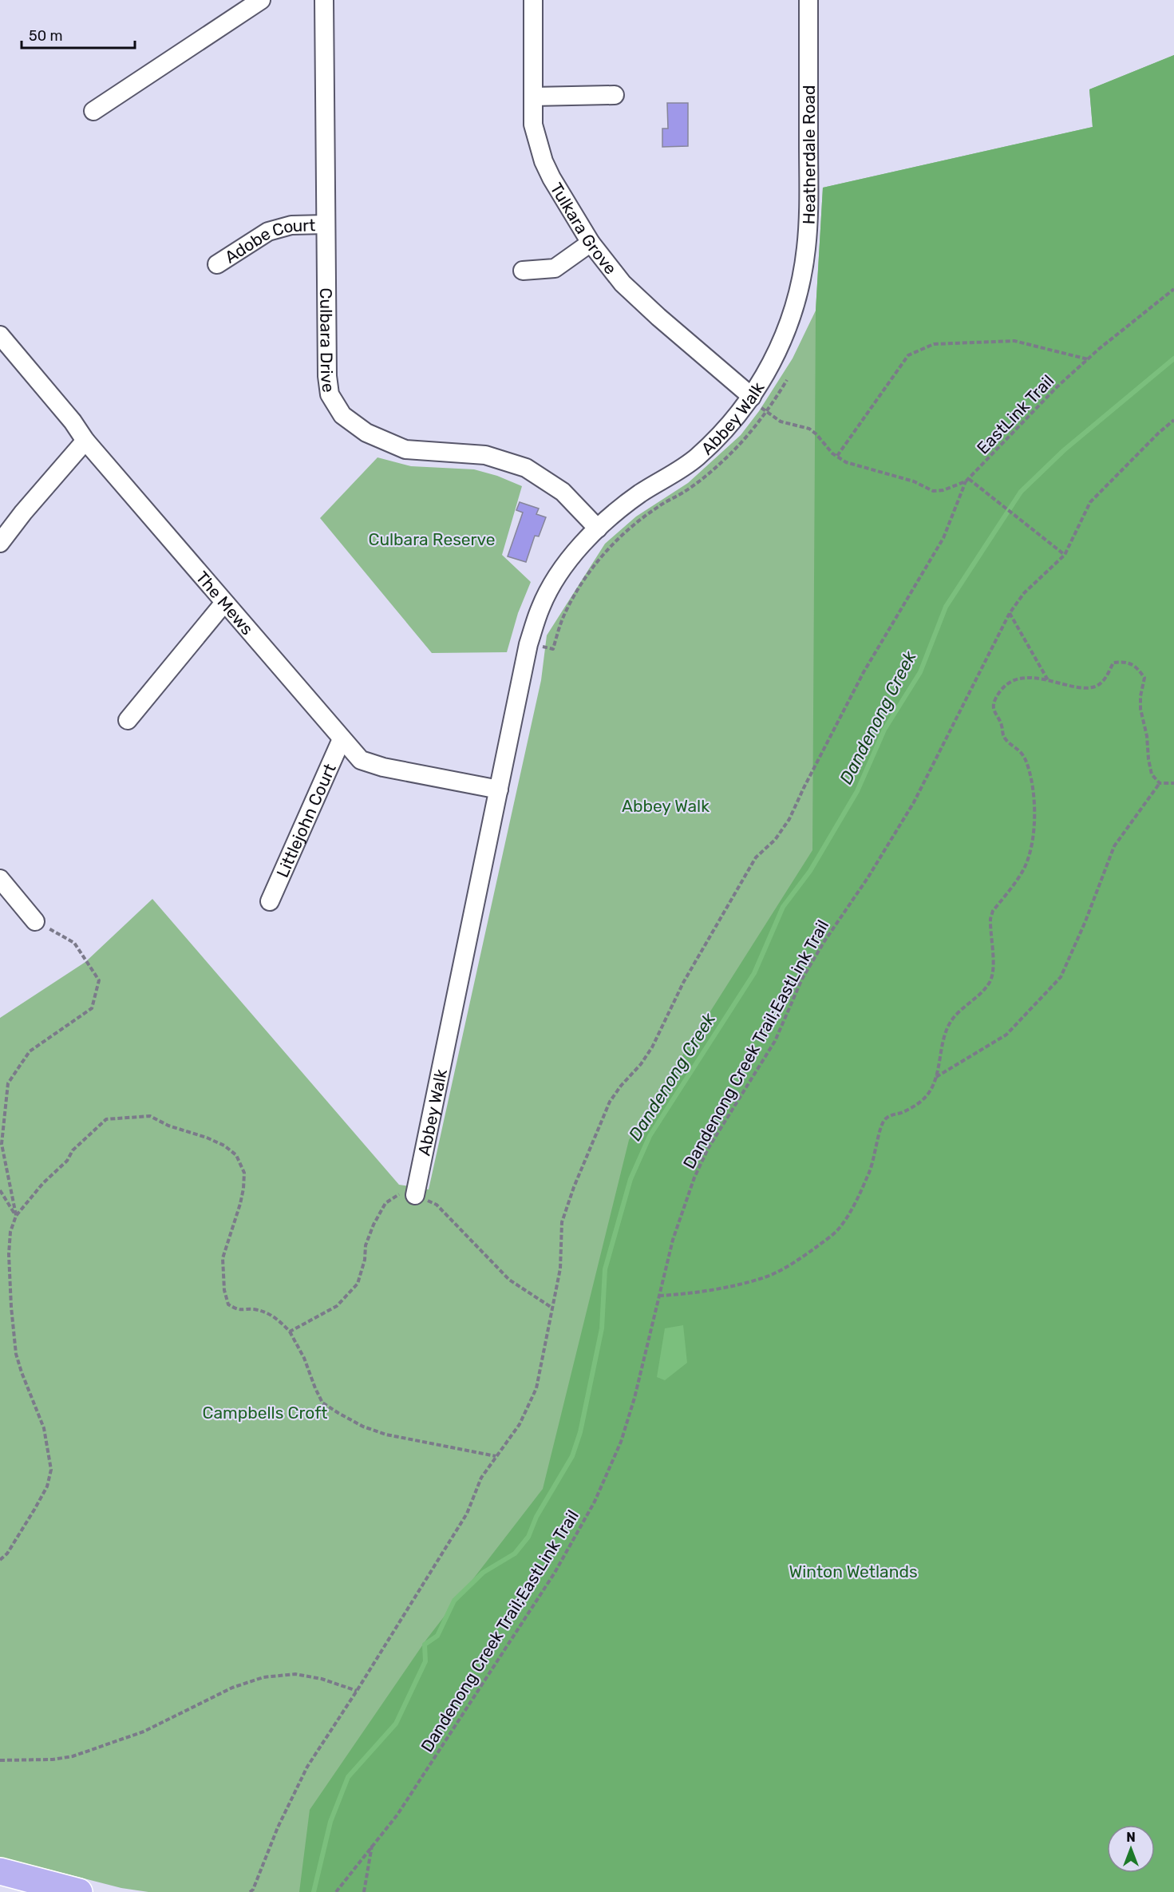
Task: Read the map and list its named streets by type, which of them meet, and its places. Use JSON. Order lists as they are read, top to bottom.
{
  "streets": {
    "street": [
      "Heatherdale Road",
      "Tulkara Grove",
      "Adobe Court",
      "Culbara Drive",
      "Abbey Walk",
      "The Mews",
      "Littlejohn Court"
    ],
    "path": ["EastLink Trail", "Dandenong Creek Trail;EastLink Trail"]
  },
  "crossings": [
    ["Heatherdale Road", "Abbey Walk"],
    ["Tulkara Grove", "Abbey Walk"],
    ["Adobe Court", "Culbara Drive"],
    ["Culbara Drive", "Abbey Walk"],
    ["Abbey Walk", "The Mews"],
    ["The Mews", "Littlejohn Court"]
  ],
  "water": ["Dandenong Creek"],
  "parks": [
    "Culbara Reserve",
    "Abbey Walk",
    "Campbells Croft",
    "Winton Wetlands"
  ],
  "scale_bar": "50 m",
  "north": "top"
}
